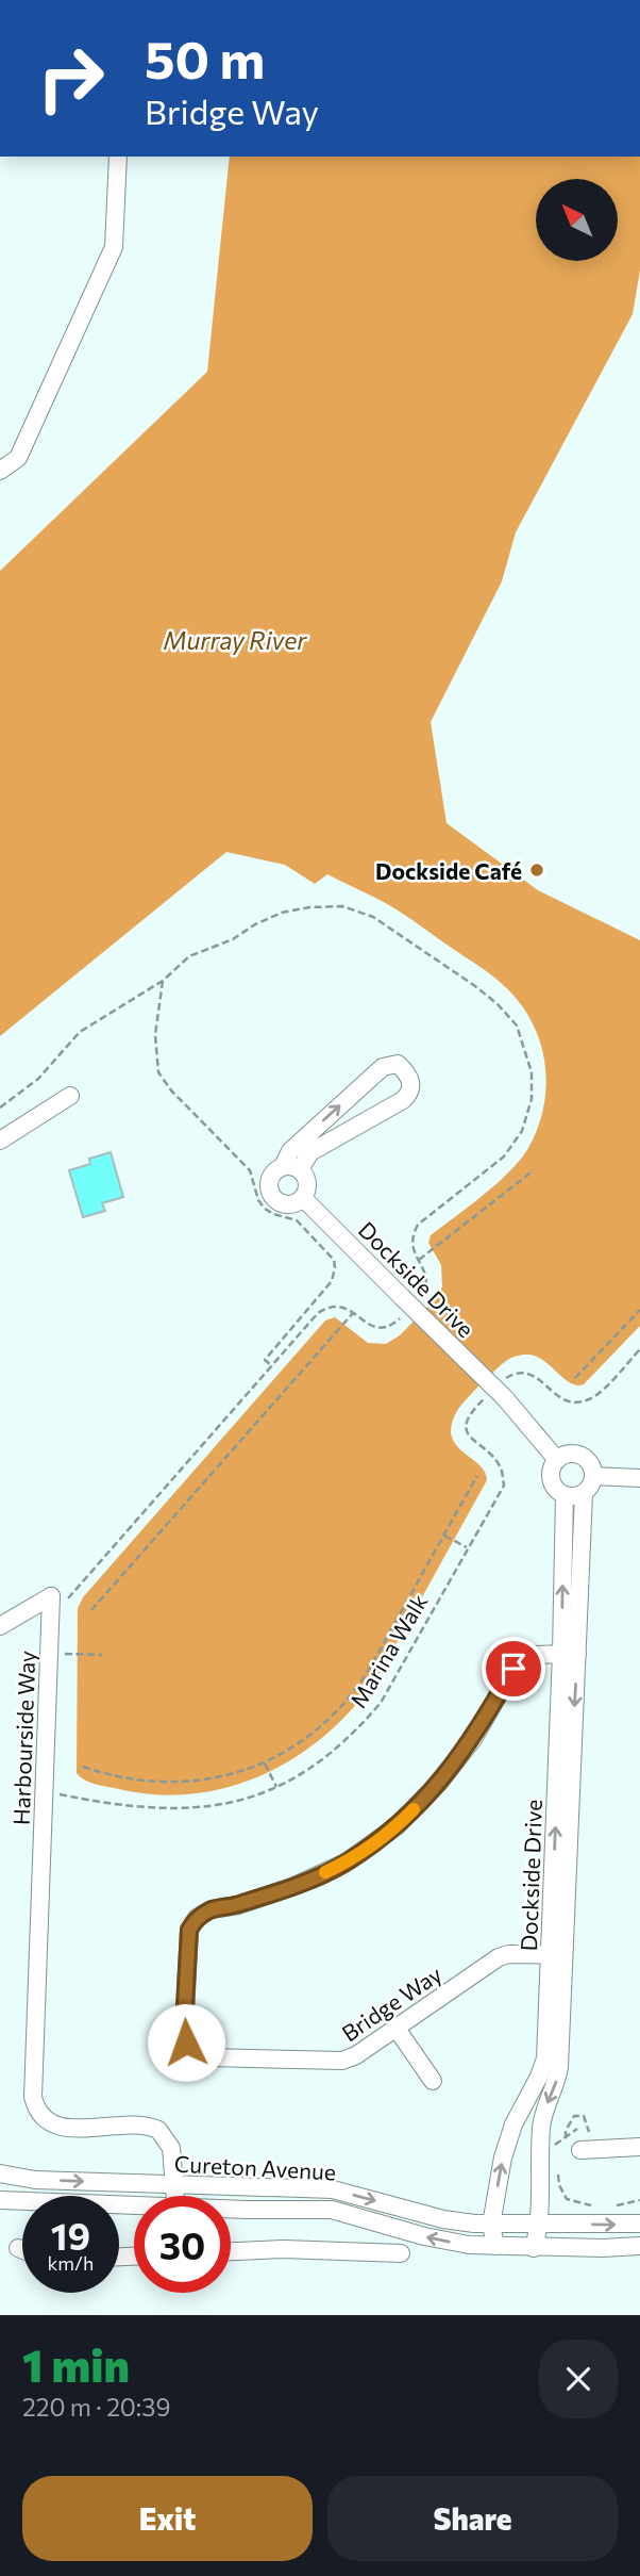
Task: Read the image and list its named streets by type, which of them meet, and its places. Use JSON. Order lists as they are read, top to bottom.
{
  "streets": {
    "street": [
      "Dockside Drive",
      "Harbourside Way",
      "Bridge Way",
      "Cureton Avenue"
    ],
    "path": ["Marina Walk"]
  },
  "crossings": [
    ["Dockside Drive", "Marina Walk"],
    ["Dockside Drive", "Bridge Way"],
    ["Dockside Drive", "Cureton Avenue"],
    ["Harbourside Way", "Cureton Avenue"]
  ],
  "water": ["Murray River"],
  "places": ["Dockside Café"],
  "north": "top left",
  "page": {
    "turn": ["50 m", "Bridge Way"],
    "speed": "19 km/h",
    "limit": "30",
    "heading": ["1 min", "220 m · 20:39"],
    "buttons": ["Exit", "Share"]
  }
}
